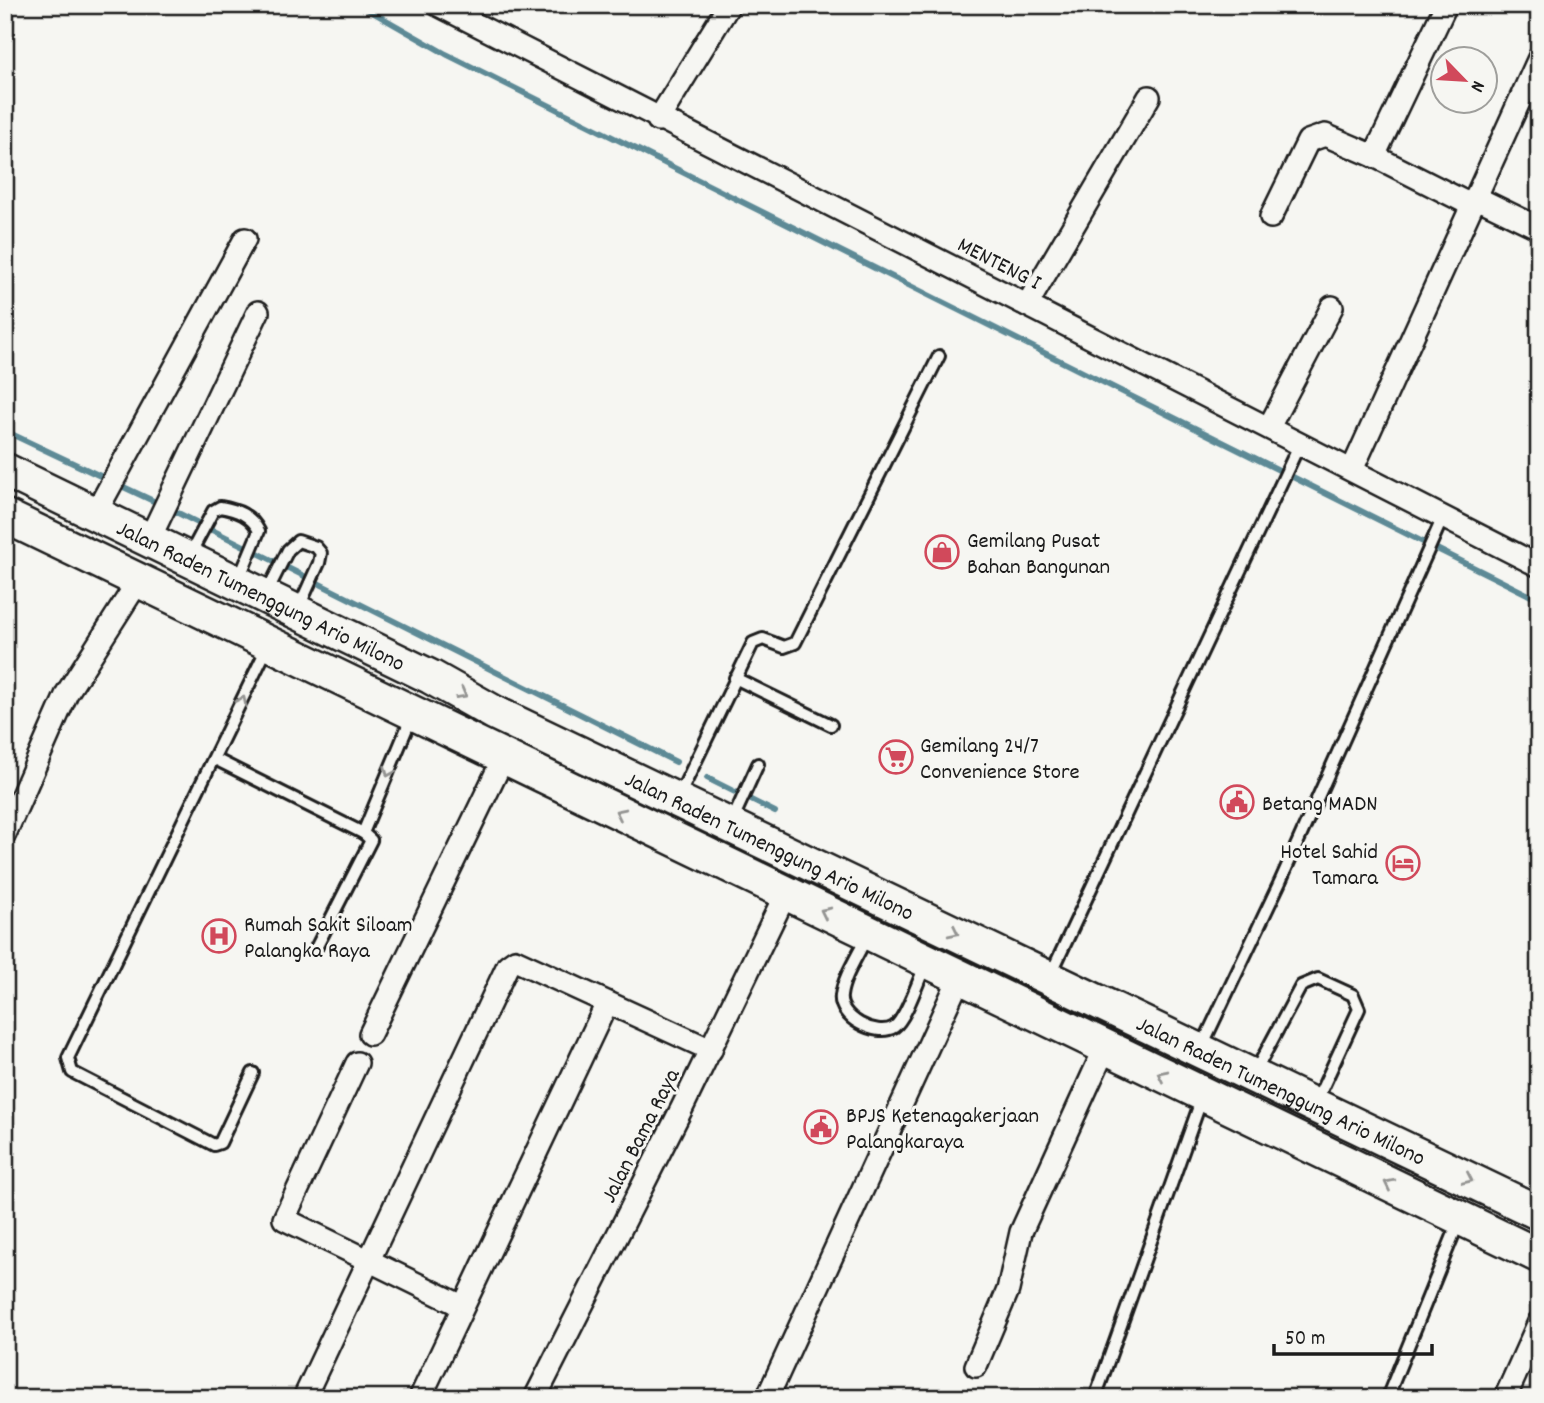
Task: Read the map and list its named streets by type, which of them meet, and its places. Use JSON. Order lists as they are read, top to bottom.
{
  "streets": {
    "highway": ["Jalan Raden Tumenggung Ario Milono"],
    "street": ["MENTENG I", "Jalan Bama Raya"]
  },
  "crossings": [
    ["Jalan Raden Tumenggung Ario Milono", "Jalan Bama Raya"]
  ],
  "places": {
    "shop": ["Gemilang Pusat Bahan Bangunan"],
    "supermarket": ["Gemilang 24/7 Convenience Store"],
    "public building": ["Betang MADN", "BPJS Ketenagakerjaan Palangkaraya"],
    "hotel": ["Hotel Sahid Tamara"],
    "hospital": ["Rumah Sakit Siloam Palangka Raya"]
  },
  "scale_bar": "50 m",
  "north": "bottom right"
}
